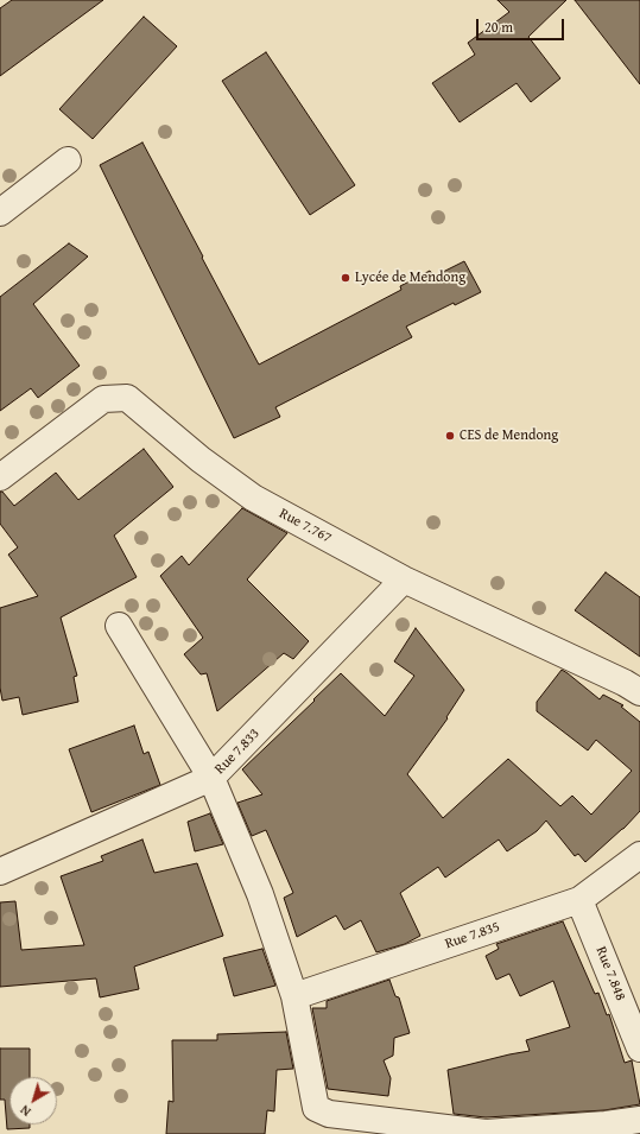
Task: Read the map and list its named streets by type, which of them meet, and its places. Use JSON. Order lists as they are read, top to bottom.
{
  "streets": {
    "street": [
      "Rue 7.767",
      "Rue 7.833",
      "Rue 7.835",
      "Rue 7.848"
    ]
  },
  "crossings": [
    ["Rue 7.767", "Rue 7.833"],
    ["Rue 7.835", "Rue 7.848"]
  ],
  "places": ["Lycée de Mendong", "CES de Mendong"],
  "scale_bar": "20 m",
  "north": "bottom left"
}
